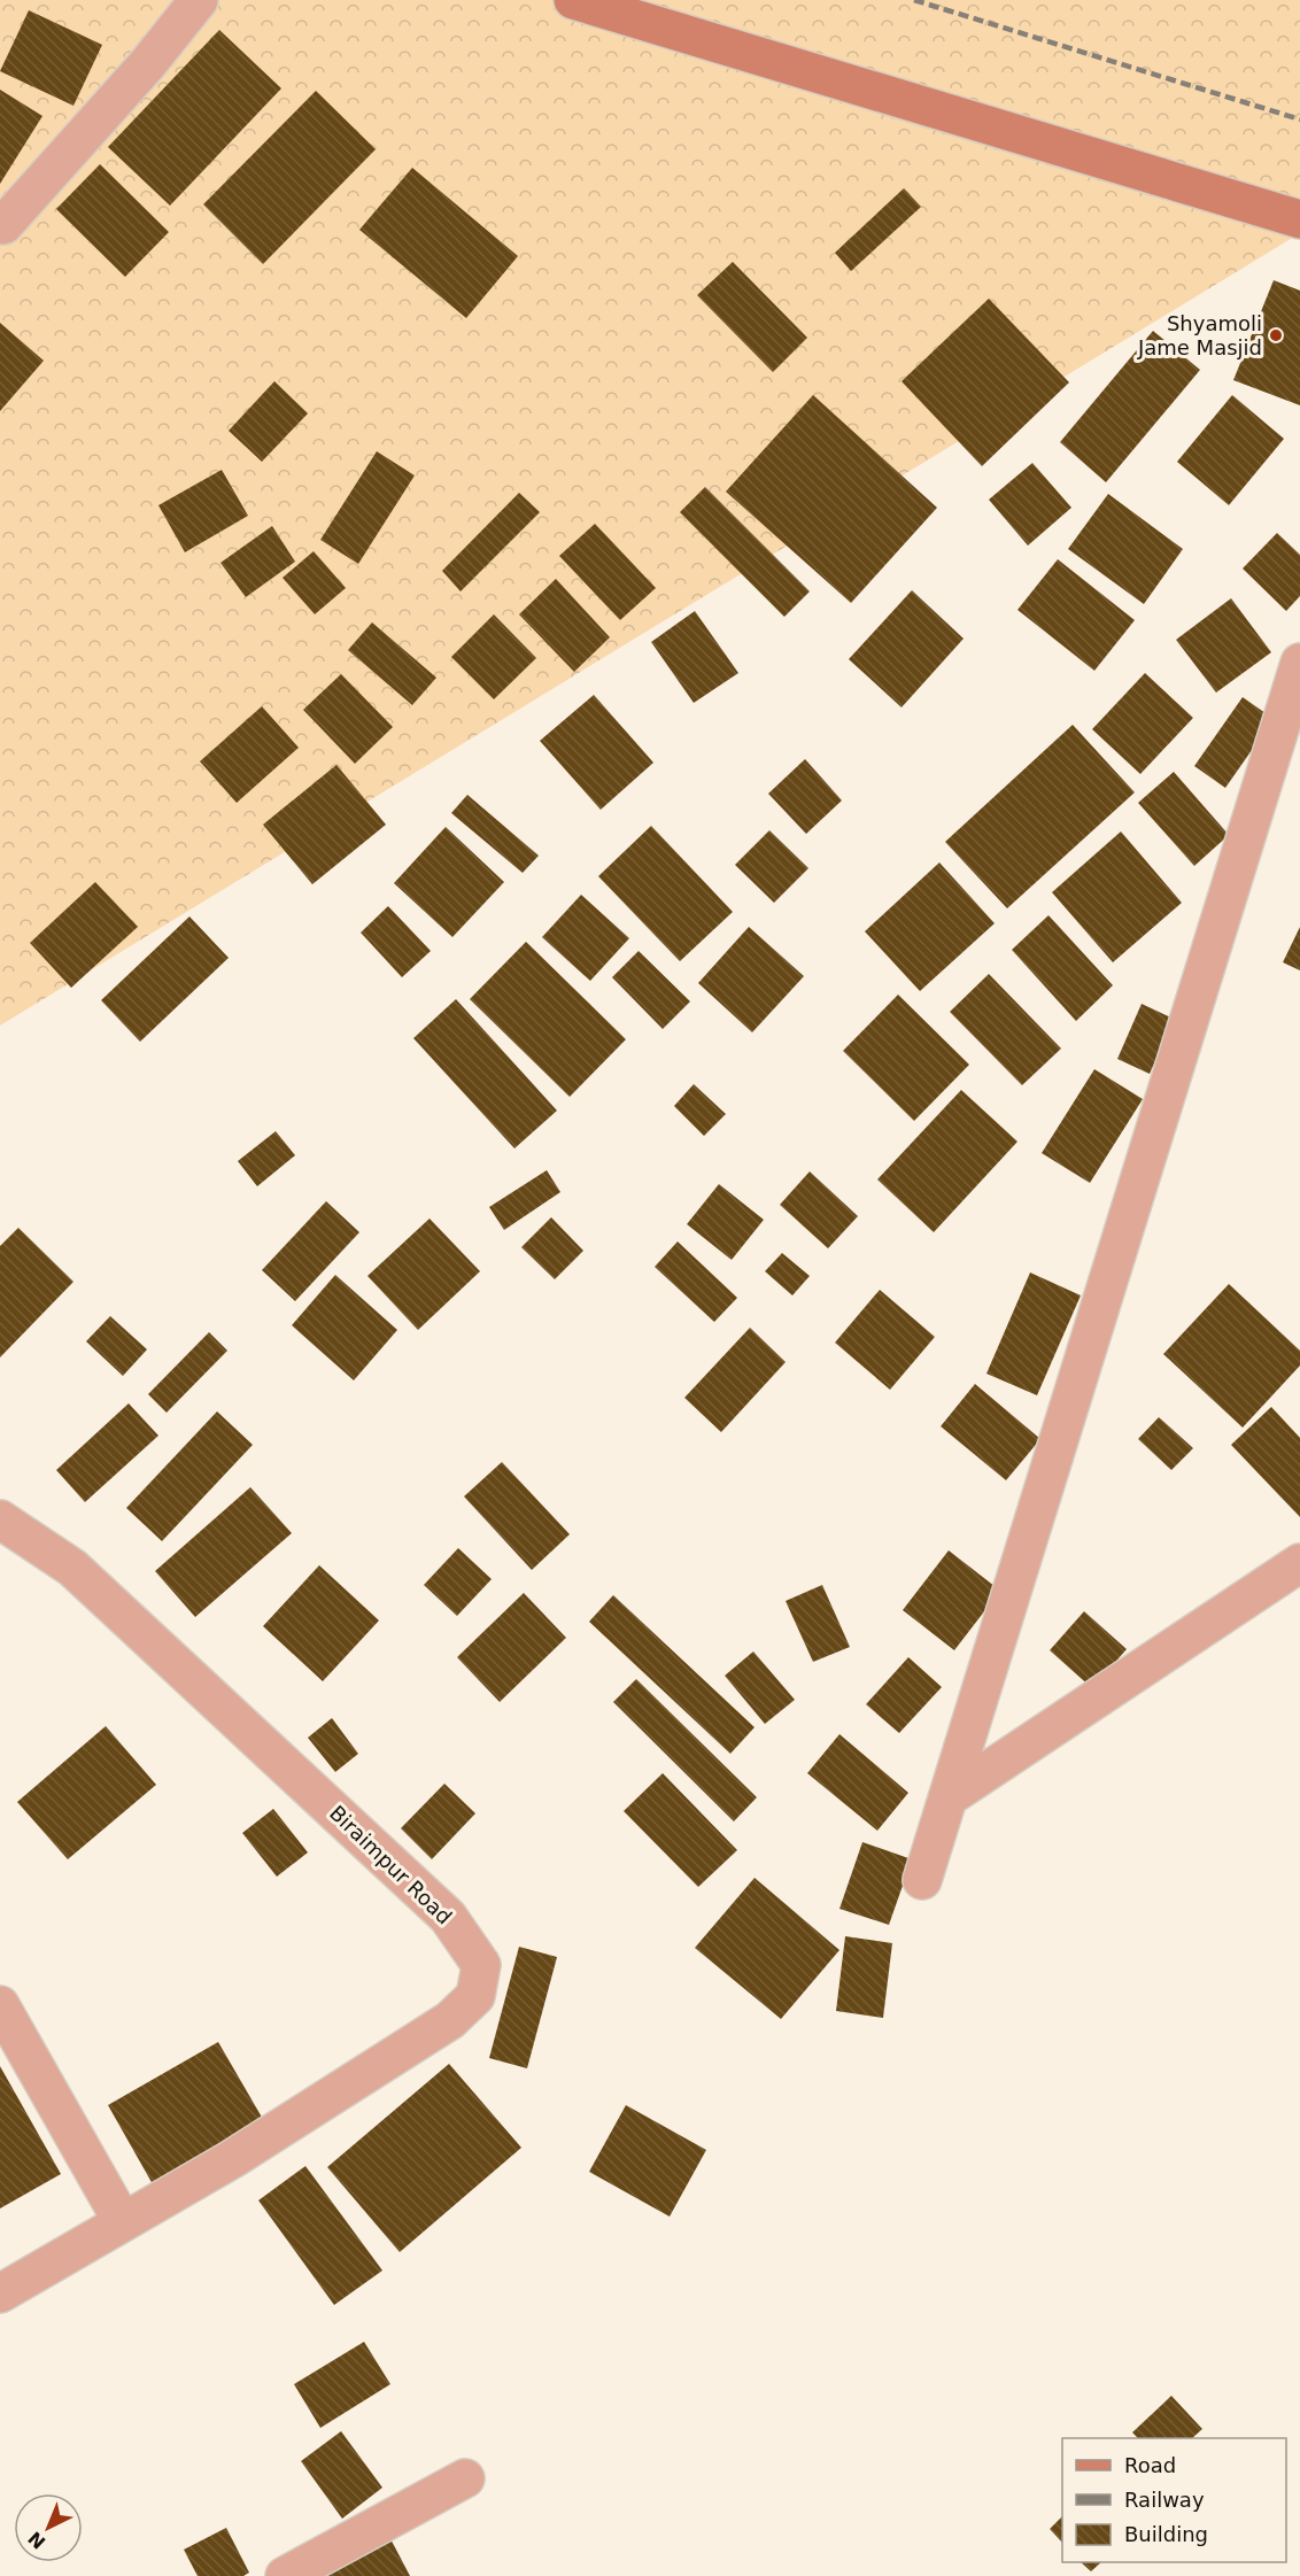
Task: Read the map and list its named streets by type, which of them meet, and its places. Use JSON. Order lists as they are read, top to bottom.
{
  "streets": {
    "street": ["Biraimpur Road"]
  },
  "places": ["Shyamoli Jame Masjid"],
  "legend": ["Road", "Railway", "Building"],
  "north": "bottom left"
}
